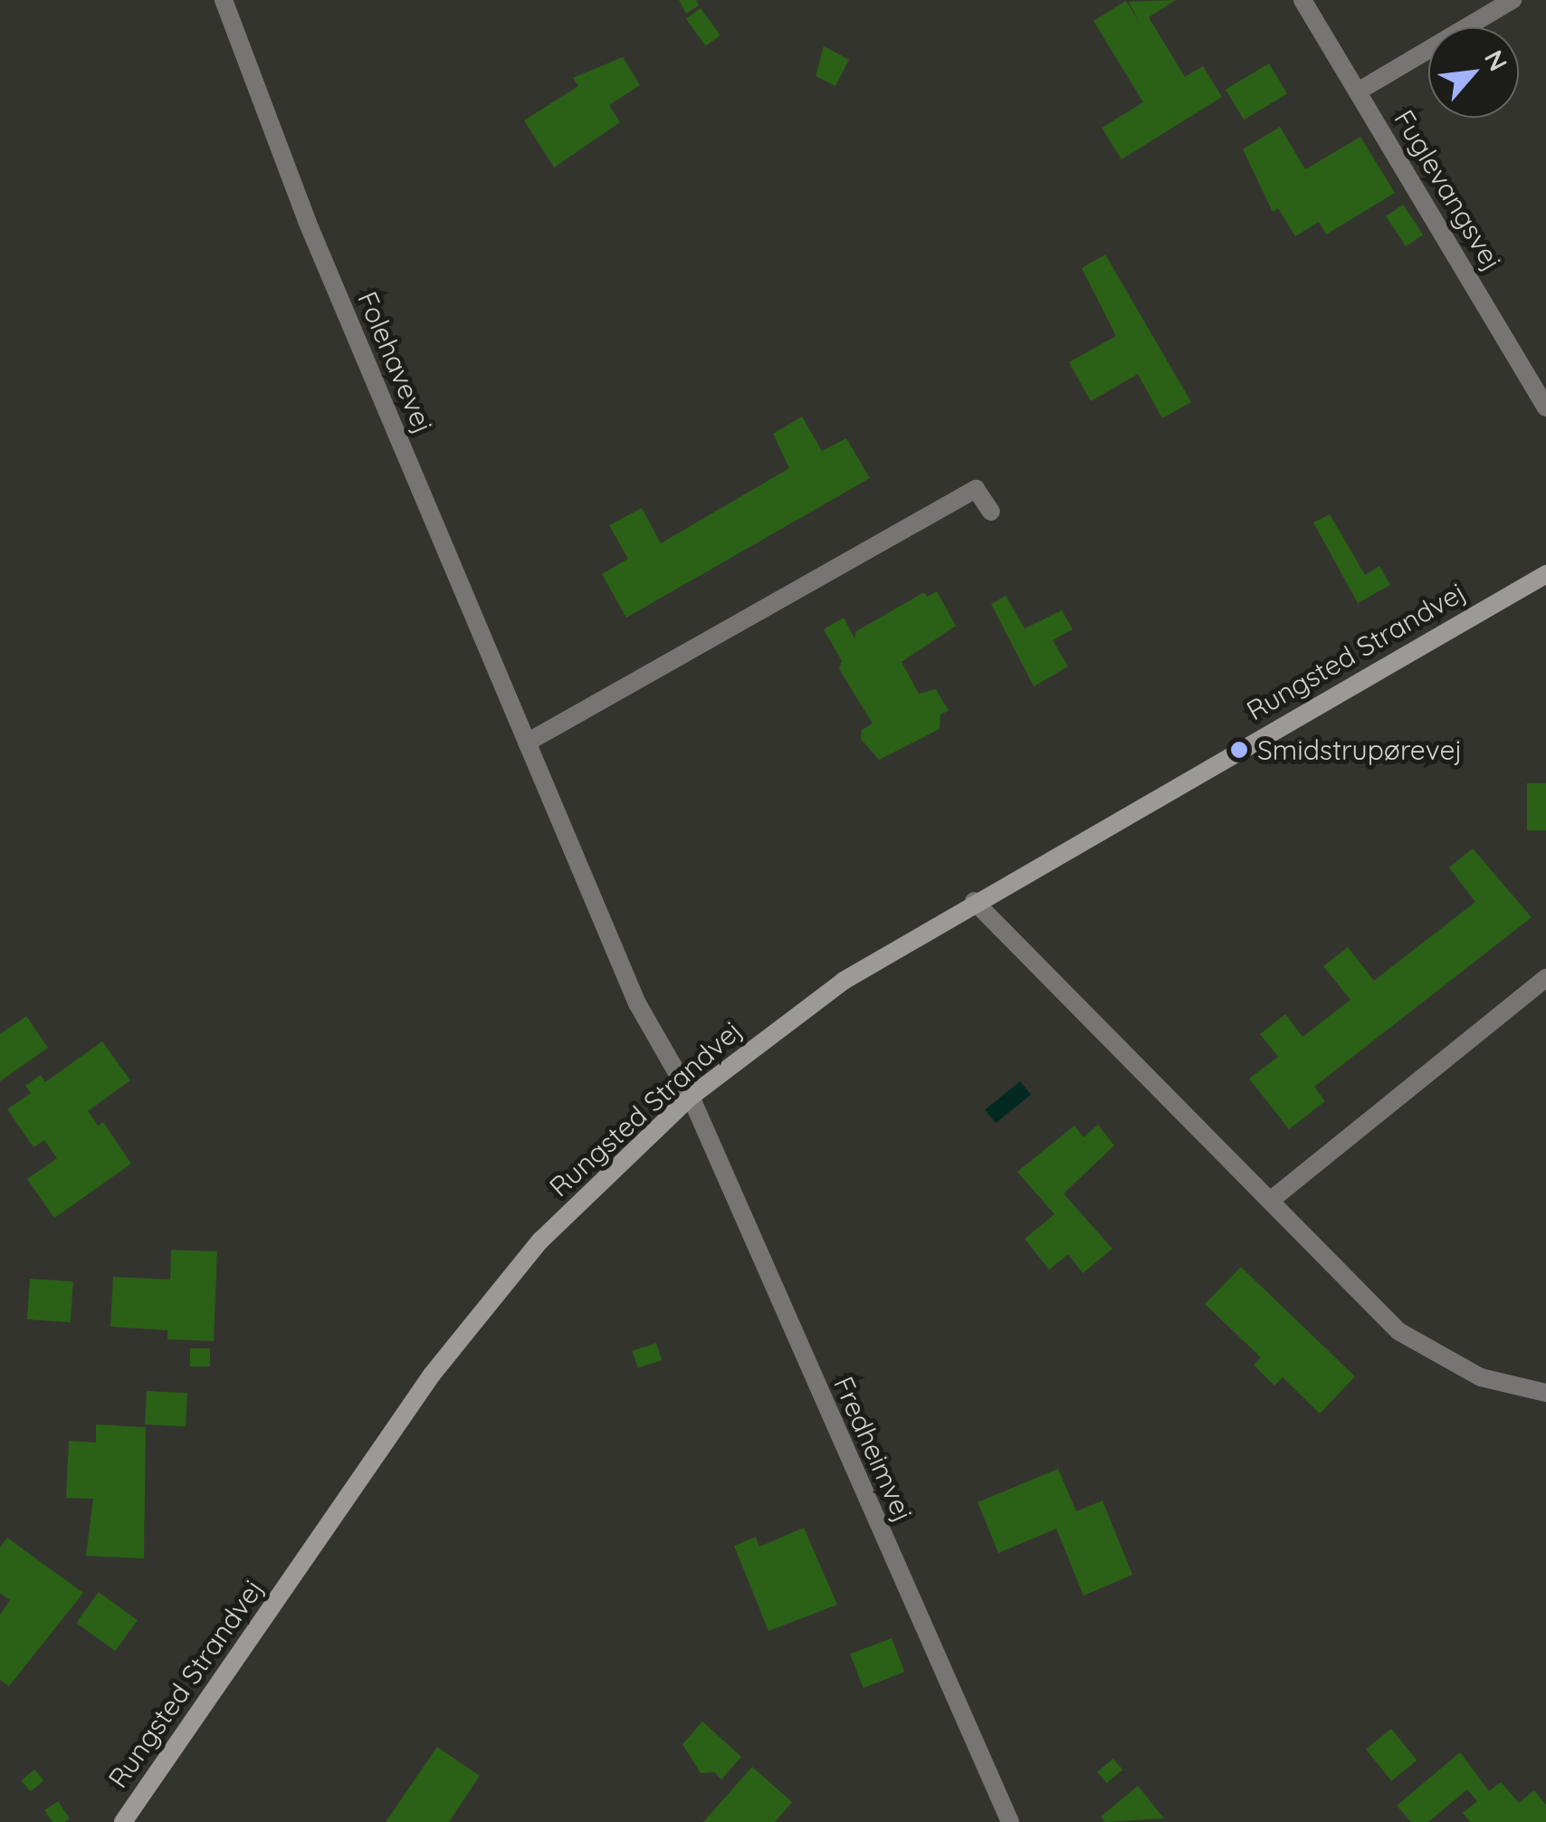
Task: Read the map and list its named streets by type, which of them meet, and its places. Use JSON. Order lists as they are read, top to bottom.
{
  "streets": {
    "main road": ["Rungsted Strandvej"],
    "street": ["Fuglevangsvej", "Folehavevej", "Fredheimvej"]
  },
  "crossings": [
    ["Folehavevej", "Rungsted Strandvej"],
    ["Folehavevej", "Fredheimvej"],
    ["Rungsted Strandvej", "Fredheimvej"]
  ],
  "places": ["Smidstrupørevej"],
  "north": "top right"
}
